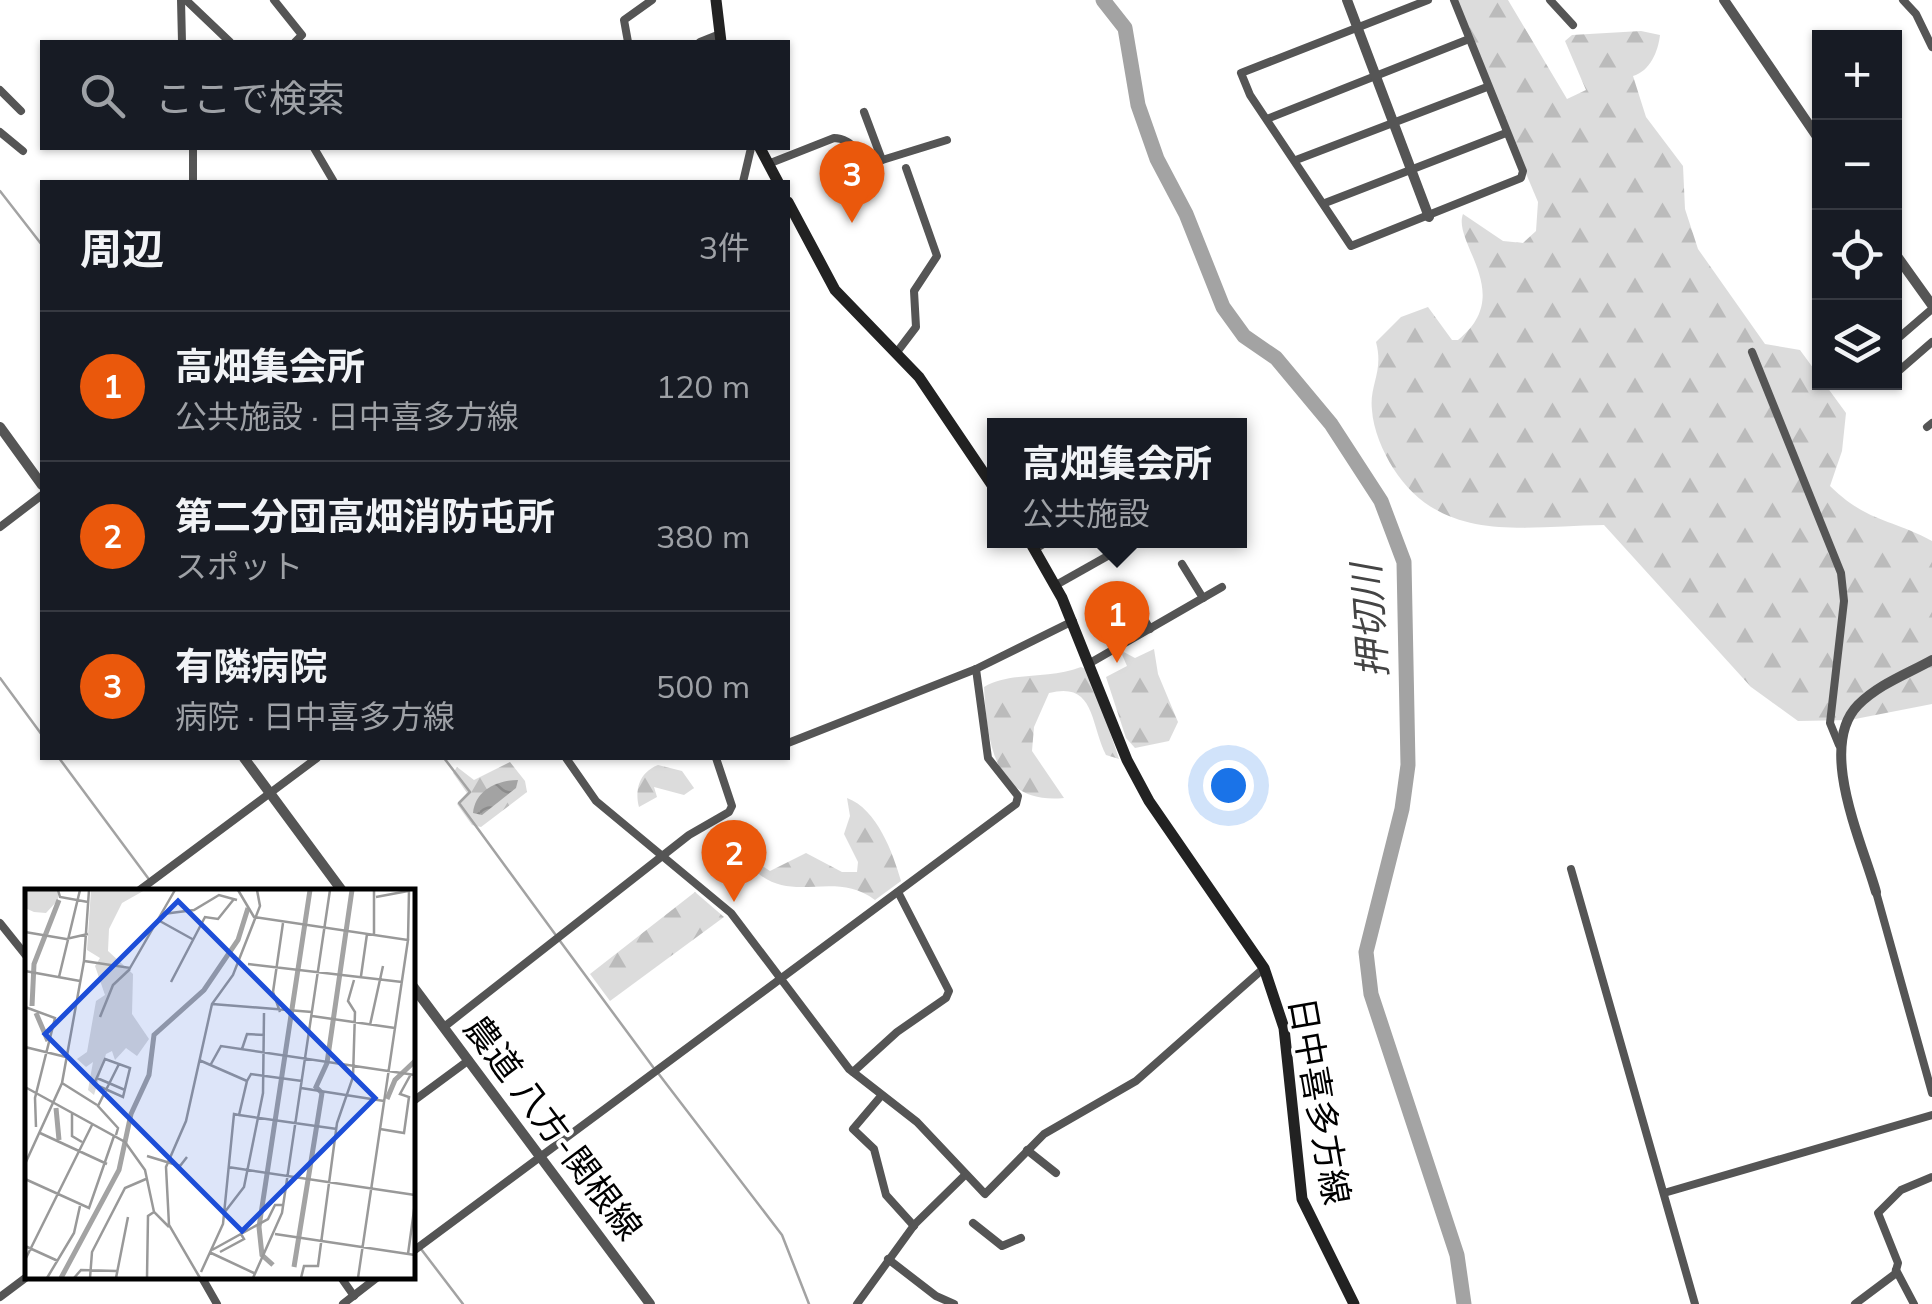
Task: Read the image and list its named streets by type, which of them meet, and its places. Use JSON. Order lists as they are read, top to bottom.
{
  "streets": {
    "main road": ["日中喜多方線"],
    "street": ["農道 八方-関根線"]
  },
  "water": ["押切川"],
  "page": {
    "map_buttons": ["+", "−"],
    "search": "ここで検索",
    "pins": ["3", "1", "2"],
    "heading": ["周辺", "3件"],
    "list": [
      {
        "mark": "1",
        "name": "高畑集会所",
        "note": "公共施設 · 日中喜多方線",
        "value": "120 m"
      },
      {
        "mark": "2",
        "name": "第二分団高畑消防屯所",
        "note": "スポット",
        "value": "380 m"
      },
      {
        "mark": "3",
        "name": "有隣病院",
        "note": "病院 · 日中喜多方線",
        "value": "500 m"
      }
    ],
    "popup": ["高畑集会所", "公共施設"]
  }
}
